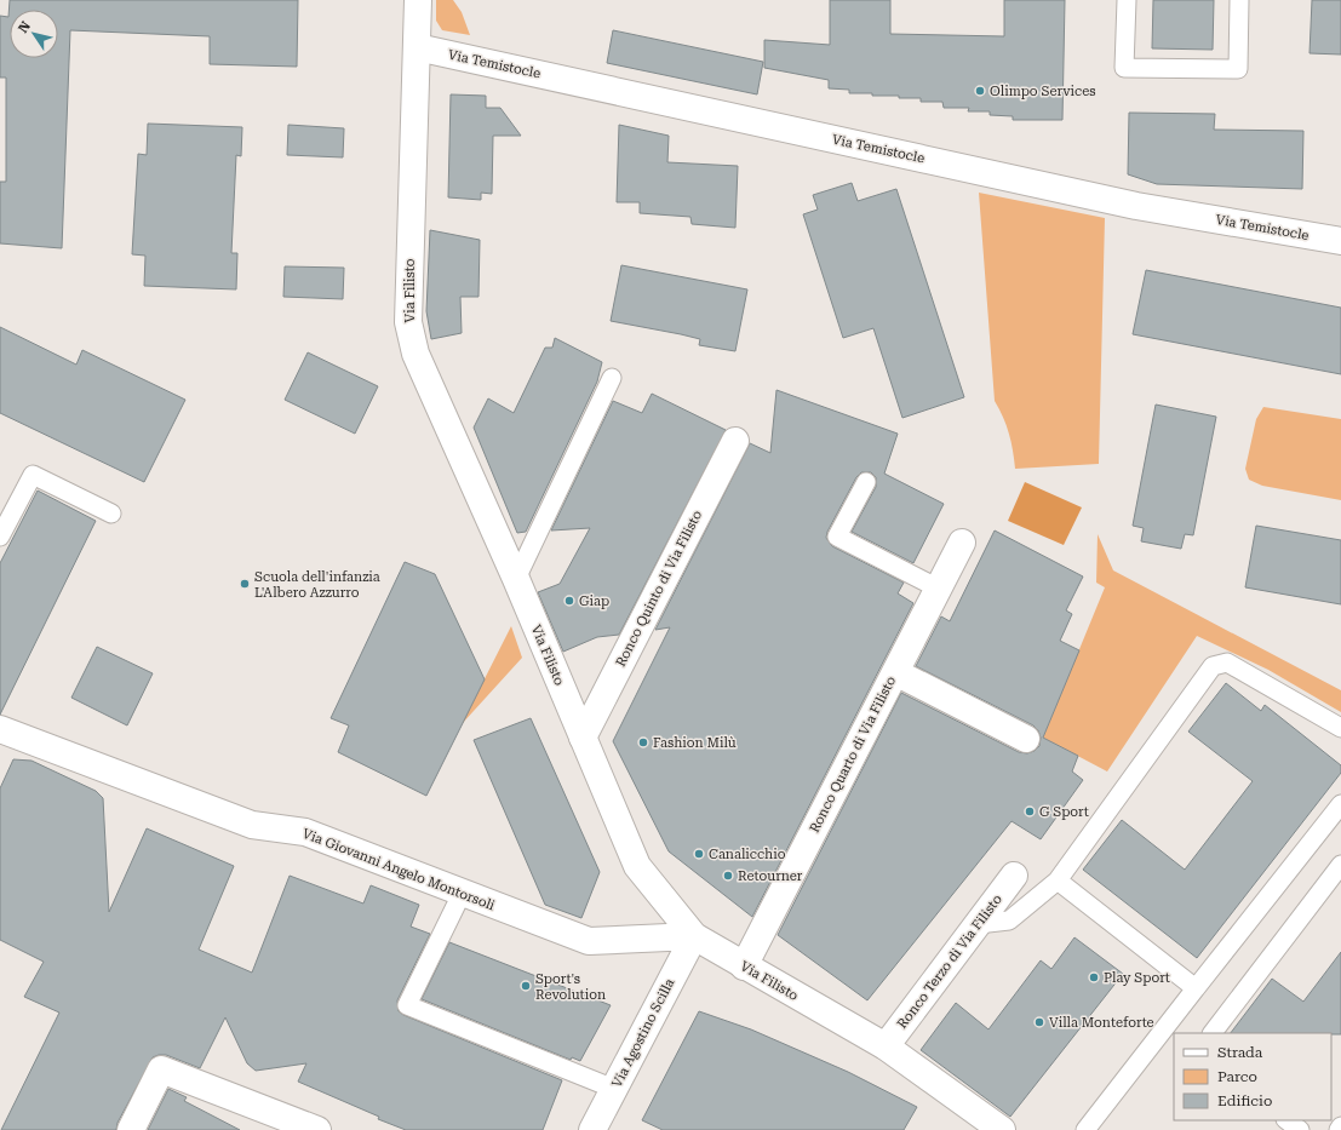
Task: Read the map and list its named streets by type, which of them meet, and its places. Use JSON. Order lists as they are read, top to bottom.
{
  "streets": {
    "street": [
      "Via Temistocle",
      "Via Filisto",
      "Ronco Quinto di Via Filisto",
      "Ronco Quarto di Via Filisto",
      "Via Giovanni Angelo Montorsoli",
      "Ronco Terzo di Via Filisto",
      "Via Agostino Scilla"
    ]
  },
  "crossings": [
    ["Via Temistocle", "Via Filisto"],
    ["Via Filisto", "Ronco Quinto di Via Filisto"],
    ["Via Filisto", "Ronco Quarto di Via Filisto"],
    ["Via Filisto", "Via Giovanni Angelo Montorsoli"],
    ["Via Filisto", "Ronco Terzo di Via Filisto"],
    ["Via Filisto", "Via Agostino Scilla"],
    ["Via Giovanni Angelo Montorsoli", "Via Agostino Scilla"]
  ],
  "places": [
    "Olimpo Services",
    "Scuola dell'infanzia L'Albero Azzurro",
    "Giap",
    "Fashion Milù",
    "G Sport",
    "Canalicchio",
    "Retourner",
    "Play Sport",
    "Sport's Revolution",
    "Villa Monteforte"
  ],
  "legend": ["Strada", "Parco", "Edificio"],
  "north": "top left"
}
